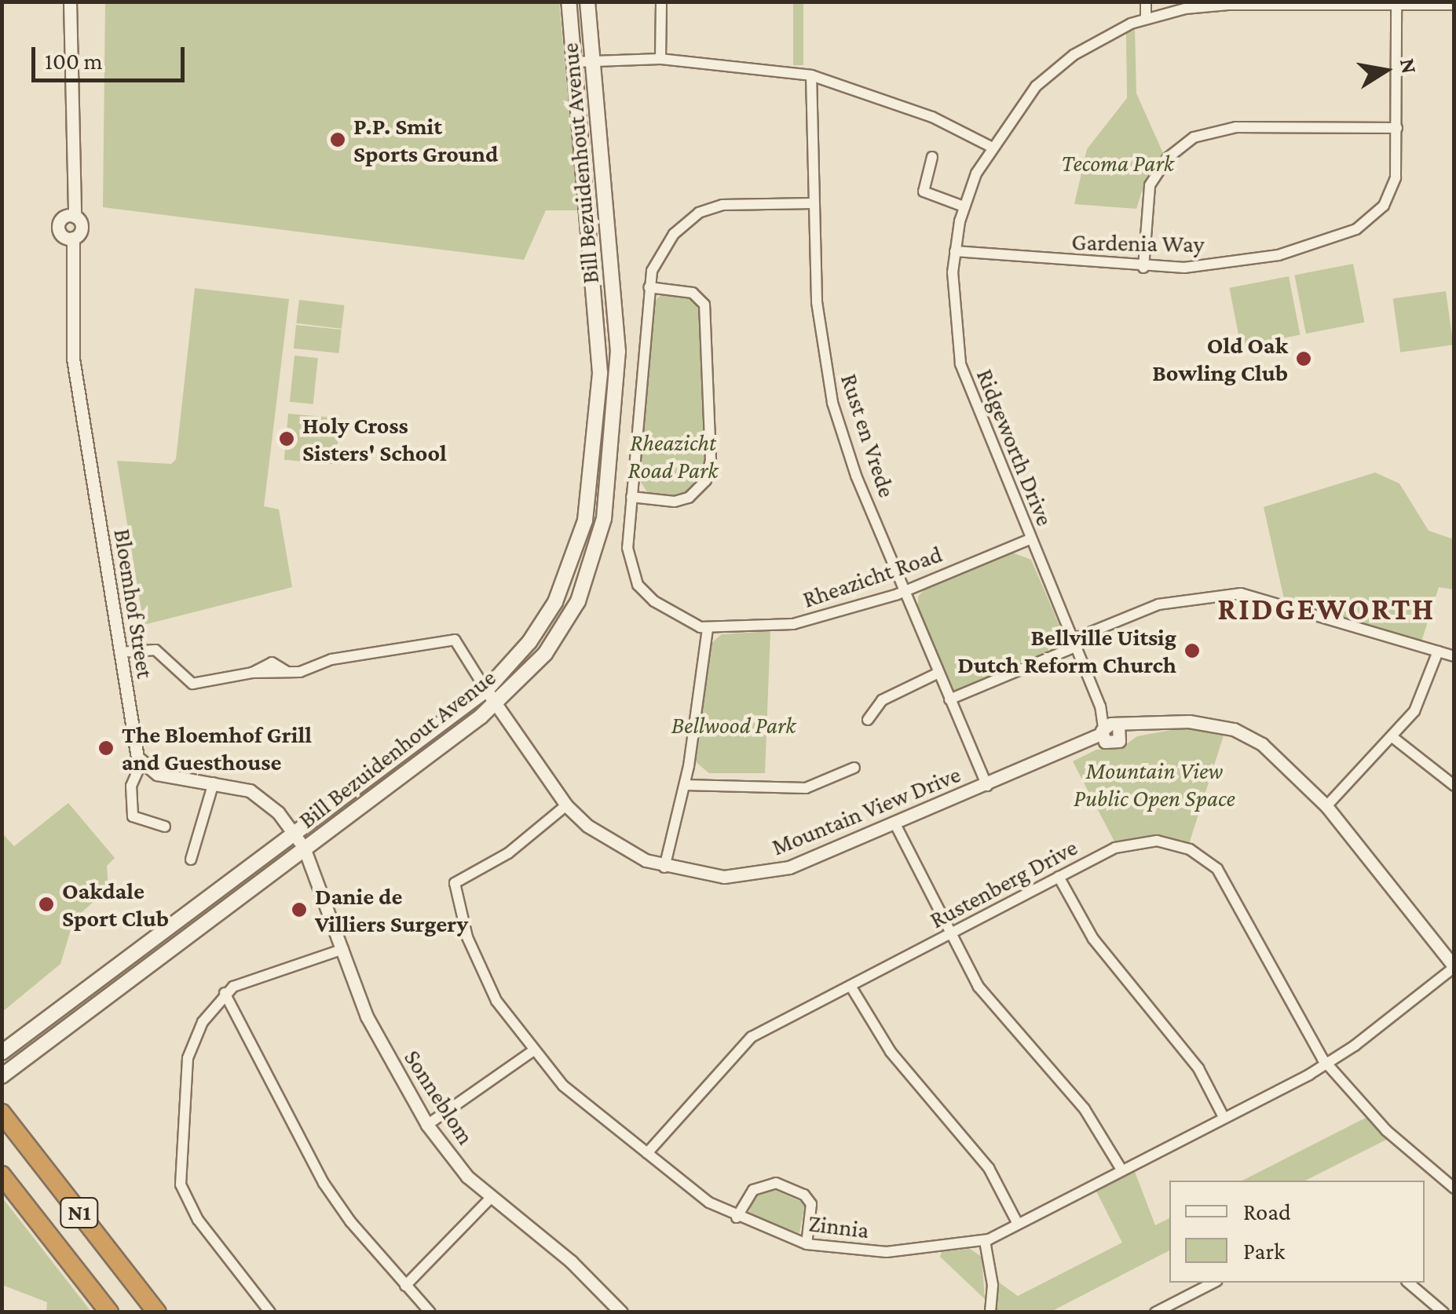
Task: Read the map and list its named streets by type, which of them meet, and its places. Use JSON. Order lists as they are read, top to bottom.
{
  "streets": {
    "highway": ["N1"],
    "main road": ["Bill Bezuidenhout Avenue"],
    "street": [
      "Gardenia Way",
      "Rust en Vrede",
      "Ridgeworth Drive",
      "Rheazicht Road",
      "Bloemhof Street",
      "Mountain View Drive",
      "Rustenberg Drive",
      "Sonneblom",
      "Zinnia"
    ]
  },
  "crossings": [
    ["Bill Bezuidenhout Avenue", "Mountain View Drive"],
    ["Bill Bezuidenhout Avenue", "Sonneblom"],
    ["Gardenia Way", "Ridgeworth Drive"],
    ["Rust en Vrede", "Rheazicht Road"],
    ["Rust en Vrede", "Mountain View Drive"],
    ["Ridgeworth Drive", "Rheazicht Road"],
    ["Ridgeworth Drive", "Mountain View Drive"],
    ["Mountain View Drive", "Zinnia"],
    ["Rustenberg Drive", "Zinnia"]
  ],
  "districts": ["RIDGEWORTH"],
  "parks": [
    "Tecoma Park",
    "Rheazicht Road Park",
    "Bellwood Park",
    "Mountain View Public Open Space"
  ],
  "places": [
    "P.P. Smit Sports Ground",
    "Old Oak Bowling Club",
    "Holy Cross Sisters' School",
    "Bellville Uitsig Dutch Reform Church",
    "The Bloemhof Grill and Guesthouse",
    "Oakdale Sport Club",
    "Danie de Villiers Surgery"
  ],
  "legend": ["Road", "Park"],
  "scale_bar": "100 m",
  "north": "right"
}
